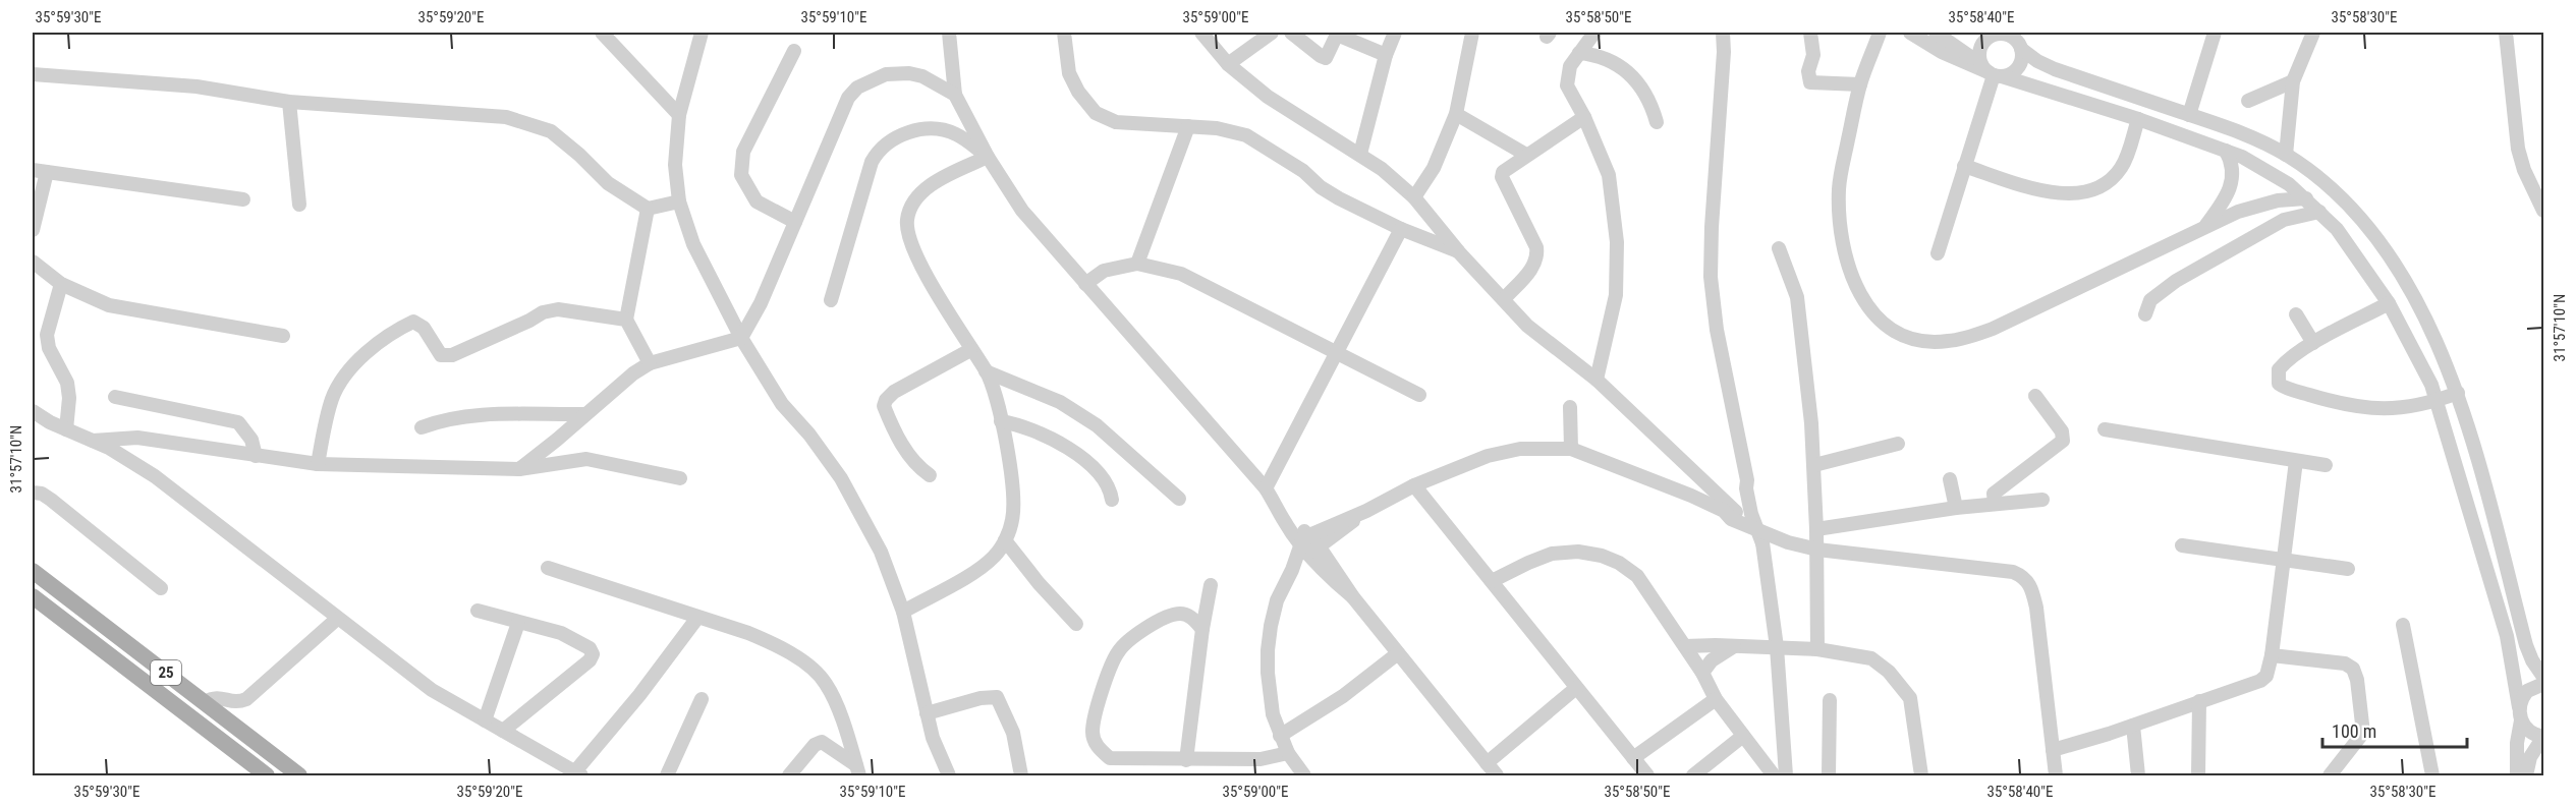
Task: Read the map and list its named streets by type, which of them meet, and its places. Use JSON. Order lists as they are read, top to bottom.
{
  "streets": {
    "main road": ["25"]
  },
  "scale_bar": "100 m",
  "coordinates": [
    "35°59'30\"E",
    "35°59'20\"E",
    "35°59'10\"E",
    "35°59'00\"E",
    "35°58'50\"E",
    "35°58'40\"E",
    "35°58'30\"E",
    "31°57'10\"N"
  ]
}
